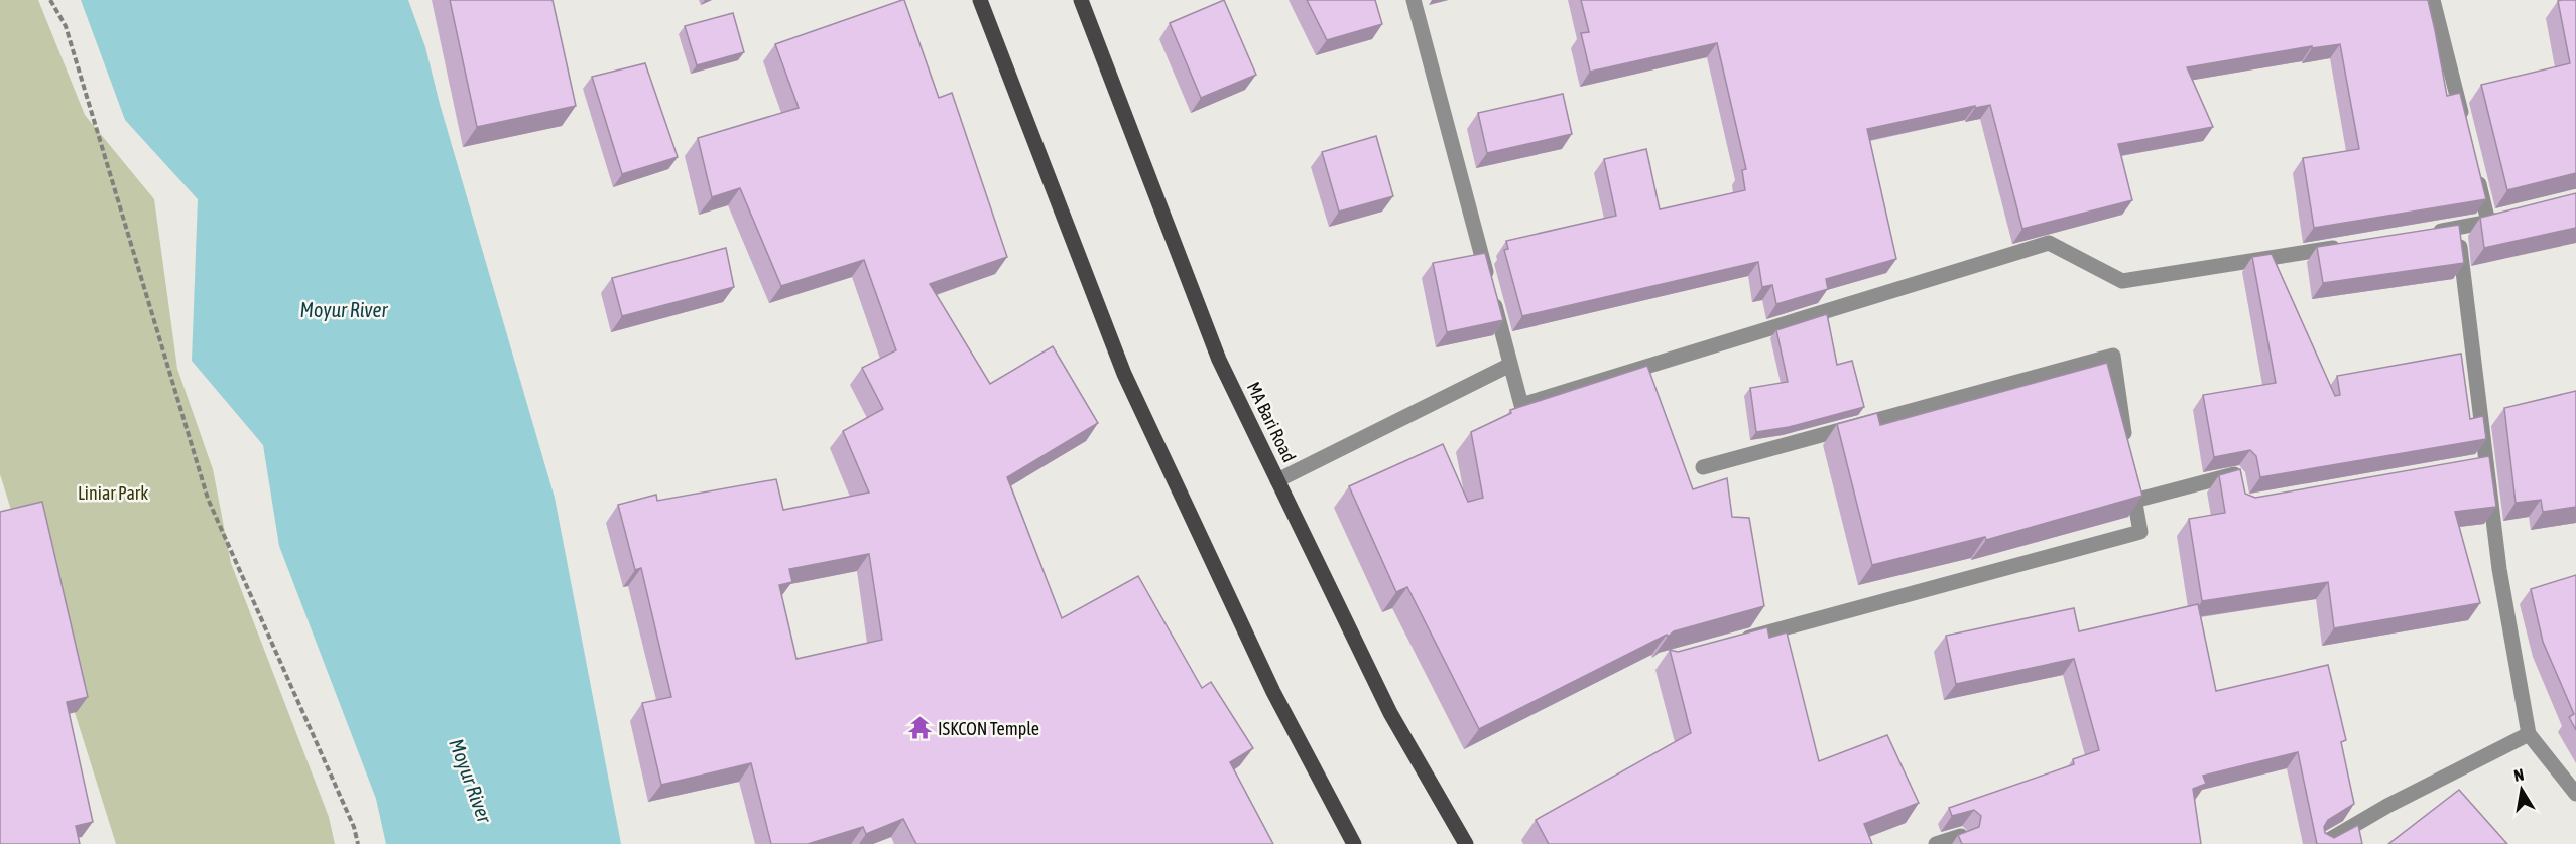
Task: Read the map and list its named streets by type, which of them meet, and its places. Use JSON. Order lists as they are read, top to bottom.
{
  "streets": {
    "main road": ["MA Bari Road"]
  },
  "water": ["Moyur River"],
  "parks": ["Liniar Park"],
  "places": {
    "temple": ["ISKCON Temple"]
  },
  "north": "top"
}
